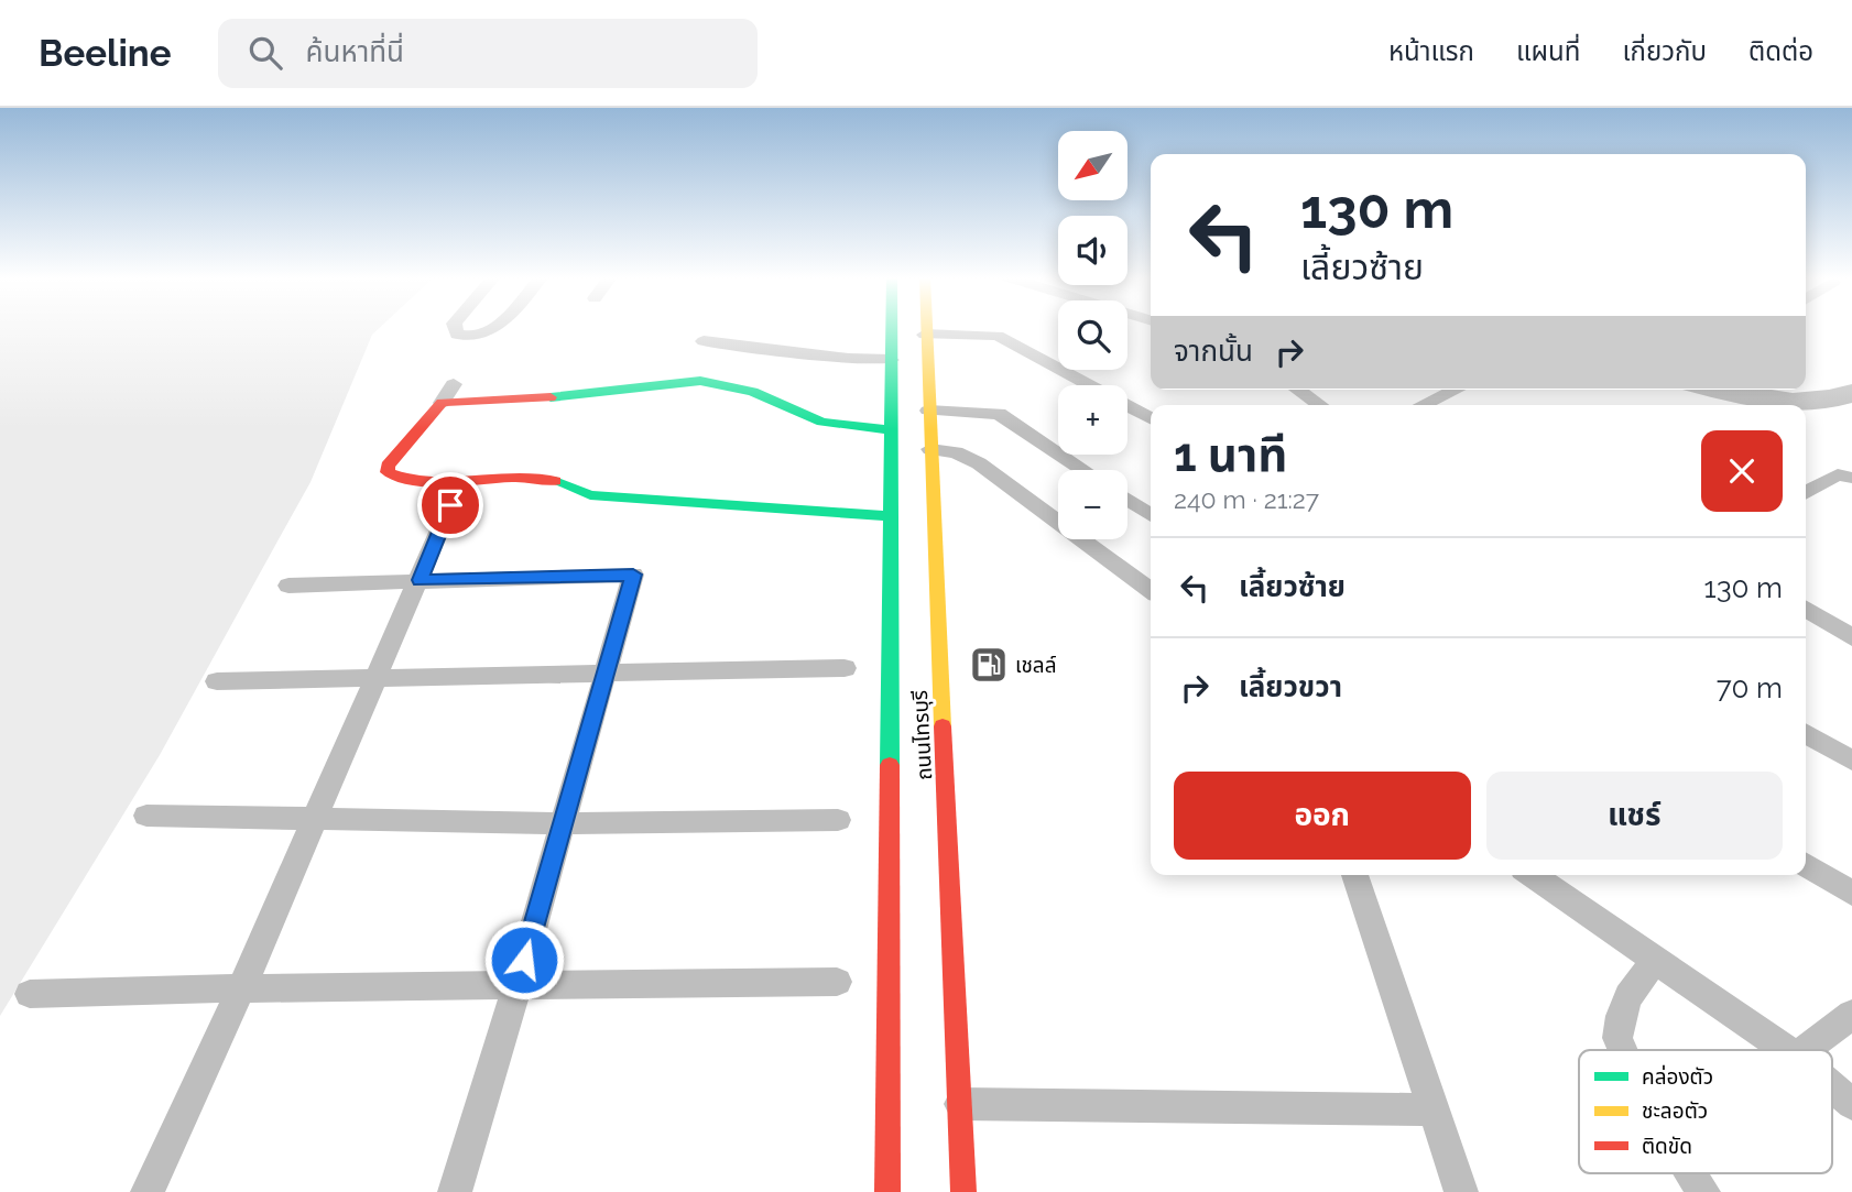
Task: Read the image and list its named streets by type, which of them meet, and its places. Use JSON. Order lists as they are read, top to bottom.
{
  "streets": {
    "main road": ["ถนนไทรบุรี"]
  },
  "places": {
    "fuel station": ["เชลล์"]
  },
  "legend": ["คล่องตัว", "ชะลอตัว", "ติดขัด"],
  "north": "bottom left",
  "page": {
    "header": "Beeline",
    "search": "ค้นหาที่นี่",
    "nav": [
      "หน้าแรก",
      "แผนที่",
      "เกี่ยวกับ",
      "ติดต่อ"
    ],
    "map_buttons": ["+", "−"],
    "turn": ["130 m", "เลี้ยวซ้าย"],
    "then": "จากนั้น",
    "heading": ["1 นาที", "240 m · 21:27"],
    "list": [
      {
        "name": "เลี้ยวซ้าย",
        "value": "130 m"
      },
      {
        "name": "เลี้ยวขวา",
        "value": "70 m"
      }
    ],
    "buttons": ["ออก", "แชร์"]
  }
}
